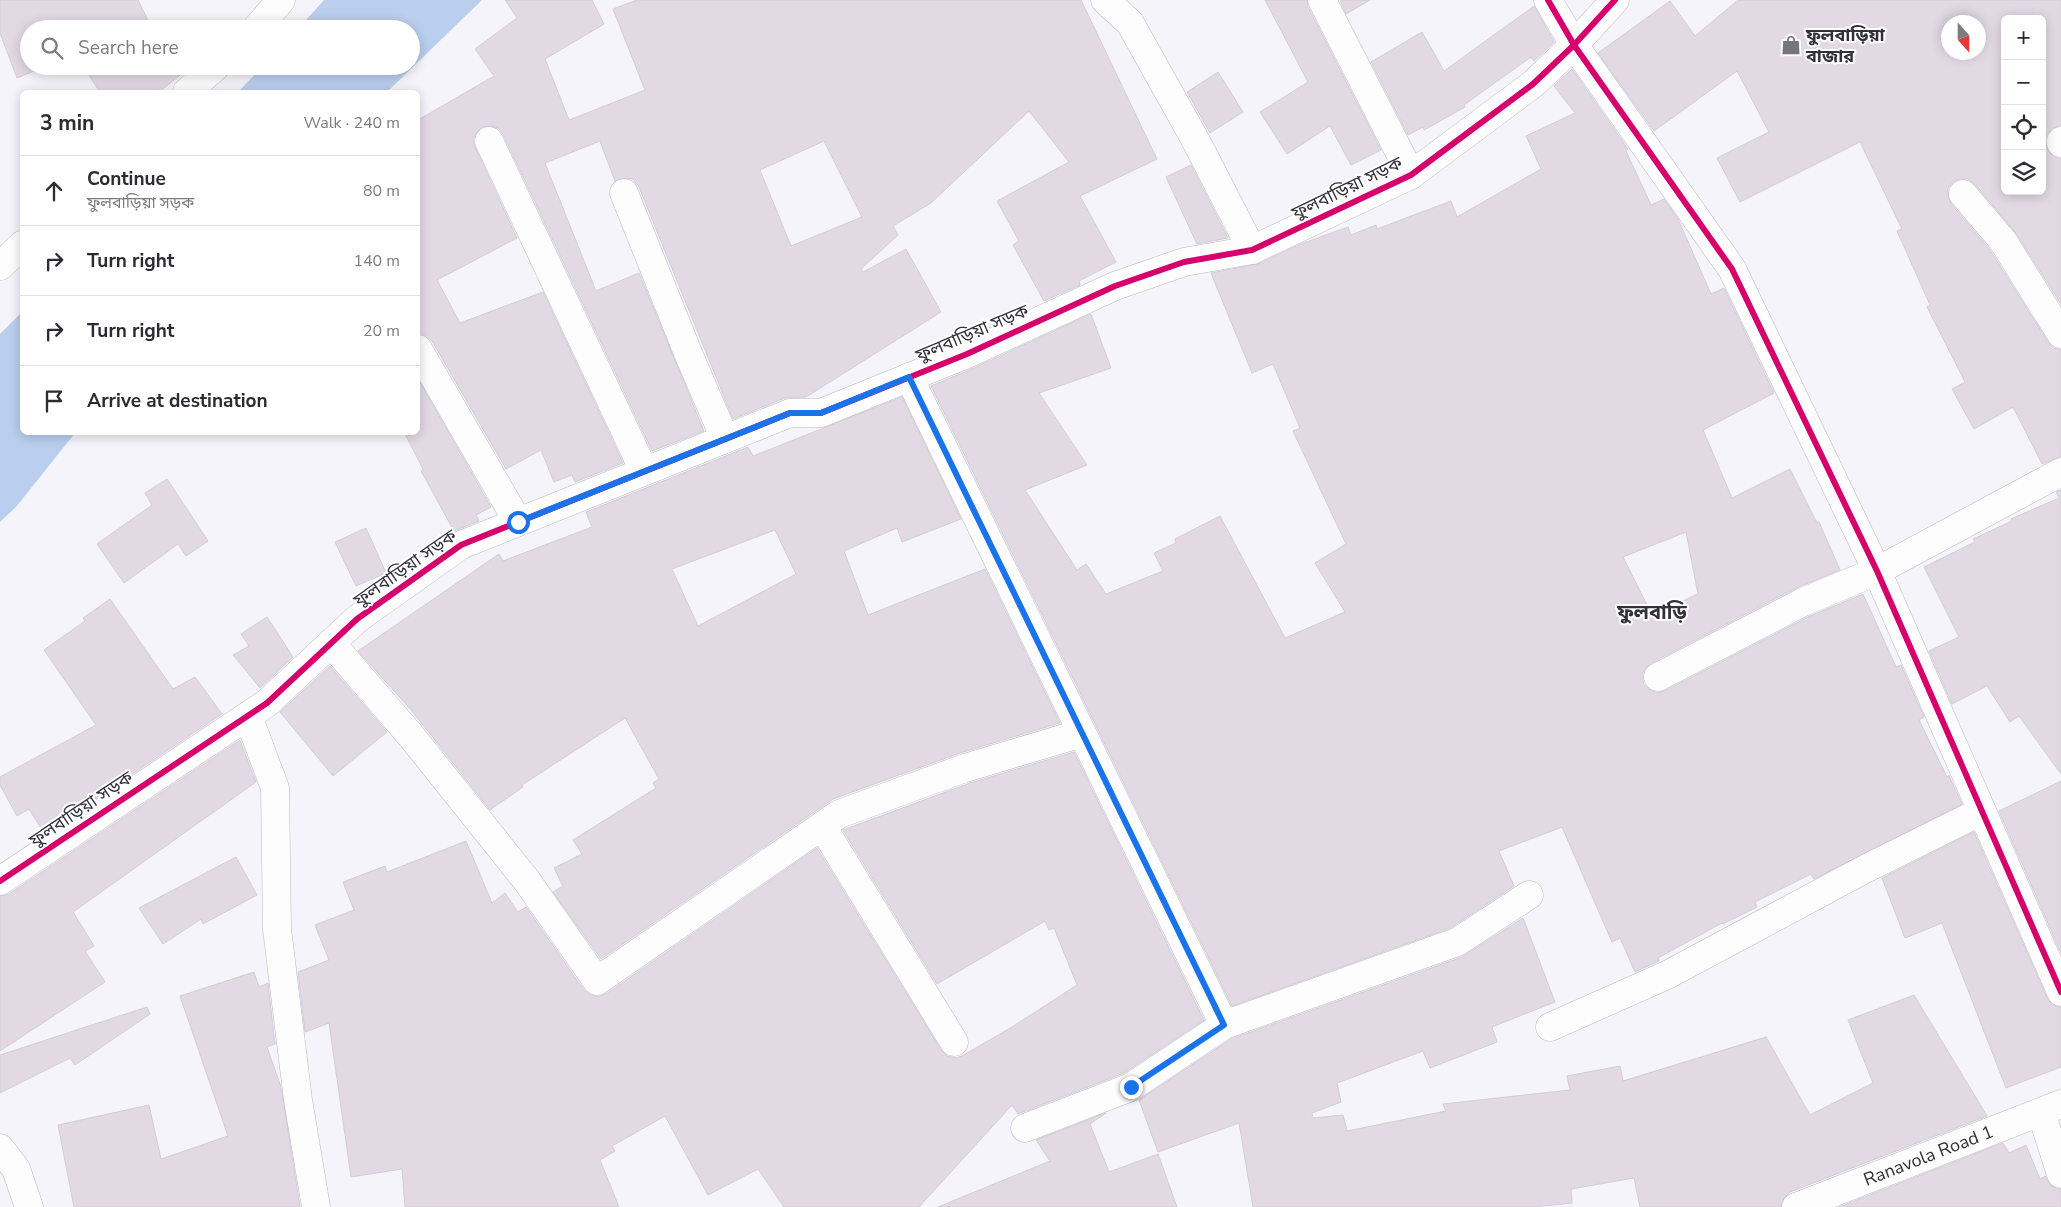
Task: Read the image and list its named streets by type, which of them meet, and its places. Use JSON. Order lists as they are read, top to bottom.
{
  "streets": {
    "street": ["ফুলবাড়িয়া সড়ক", "Ranavola Road 1"]
  },
  "districts": ["ফুলবাড়ি"],
  "places": {
    "shop": ["ফুলবাড়িয়া বাজার"]
  },
  "north": "bottom",
  "page": {
    "map_buttons": ["+", "−"],
    "search": "Search here",
    "heading": ["3 min", "Walk · 240 m"],
    "list": [
      ["Continue", "ফুলবাড়িয়া সড়ক", "80 m"],
      ["Turn right", "140 m"],
      ["Turn right", "20 m"],
      "Arrive at destination"
    ]
  }
}
